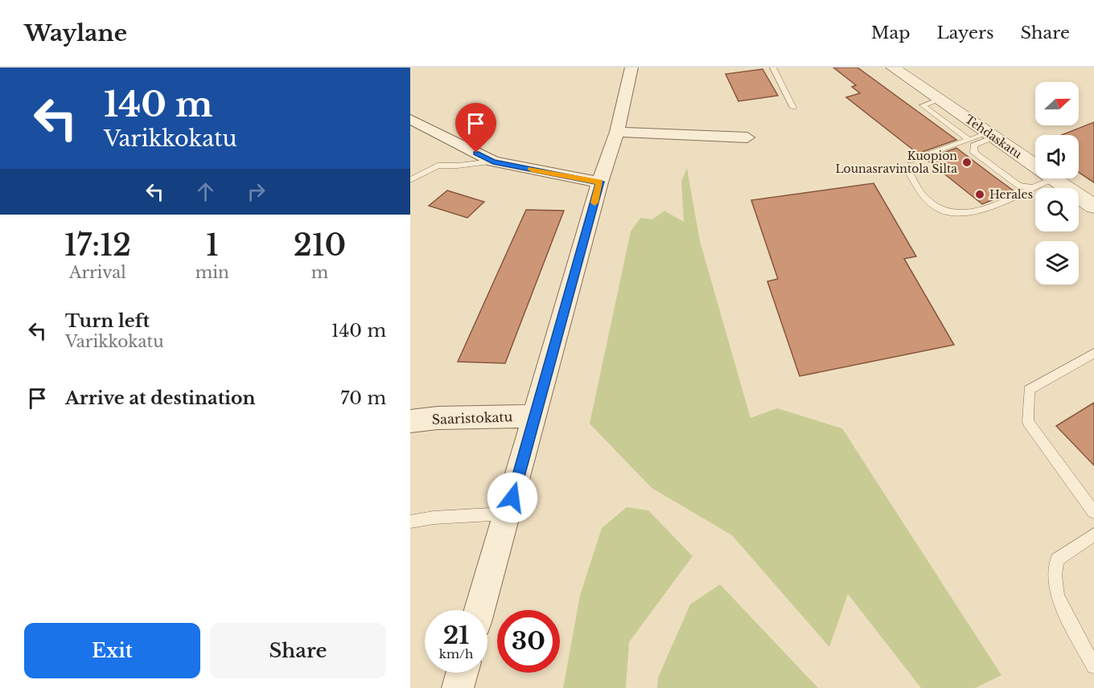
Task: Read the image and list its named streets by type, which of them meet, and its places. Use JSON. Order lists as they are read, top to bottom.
{
  "streets": {
    "street": ["Tehdaskatu", "Saaristokatu"]
  },
  "places": ["Kuopion Lounasravintola Silta", "Herales"],
  "north": "right",
  "page": {
    "header": "Waylane",
    "nav": ["Map", "Layers", "Share"],
    "turn": ["140 m", "Varikkokatu"],
    "eta": [
      "17:12",
      "Arrival",
      "1",
      "min",
      "210",
      "m"
    ],
    "list": [
      {
        "name": "Turn left",
        "note": "Varikkokatu",
        "value": "140 m"
      },
      {
        "name": "Arrive at destination",
        "value": "70 m"
      }
    ],
    "speed": "21 km/h",
    "limit": "30",
    "buttons": ["Exit", "Share"]
  }
}
